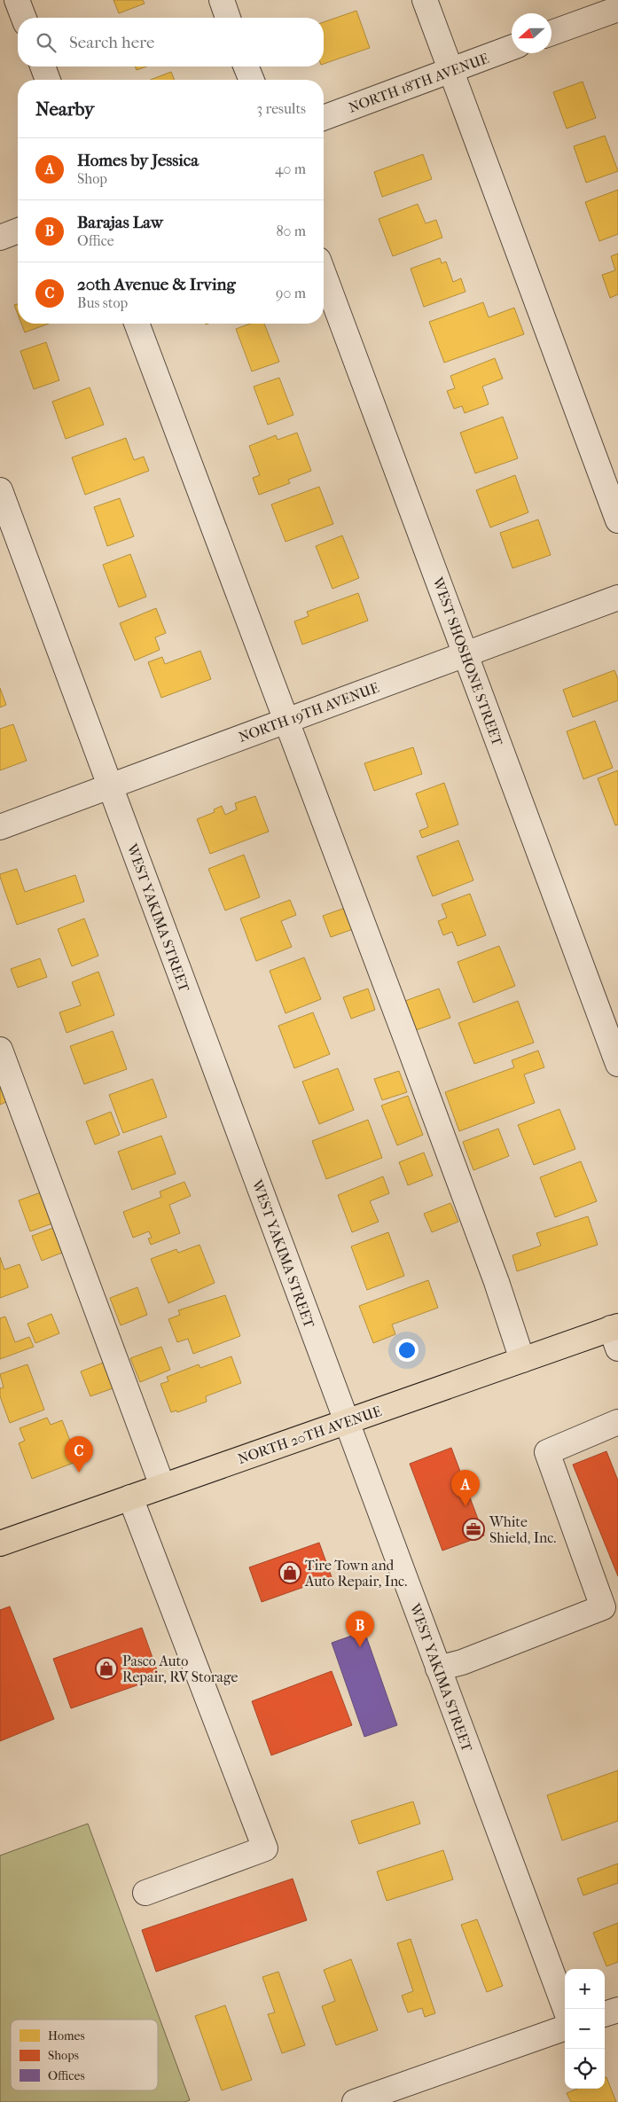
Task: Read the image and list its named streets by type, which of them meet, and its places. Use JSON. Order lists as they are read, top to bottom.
{
  "streets": {
    "main road": ["NORTH 20TH AVENUE"],
    "street": [
      "NORTH 18TH AVENUE",
      "WEST SHOSHONE STREET",
      "NORTH 19TH AVENUE",
      "WEST YAKIMA STREET"
    ]
  },
  "crossings": [
    ["WEST SHOSHONE STREET", "NORTH 19TH AVENUE"],
    ["NORTH 19TH AVENUE", "WEST YAKIMA STREET"],
    ["WEST YAKIMA STREET", "NORTH 20TH AVENUE"]
  ],
  "places": {
    "office": ["White Shield, Inc."],
    "shop": ["Tire Town and Auto Repair, Inc.", "Pasco Auto Repair, RV Storage"]
  },
  "legend": ["Homes", "Shops", "Offices"],
  "north": "left",
  "page": {
    "search": "Search here",
    "heading": ["Nearby", "3 results"],
    "list": [
      {
        "mark": "A",
        "name": "Homes by Jessica",
        "note": "Shop",
        "value": "40 m"
      },
      {
        "mark": "B",
        "name": "Barajas Law",
        "note": "Office",
        "value": "80 m"
      },
      {
        "mark": "C",
        "name": "20th Avenue & Irving",
        "note": "Bus stop",
        "value": "90 m"
      }
    ],
    "pins": ["C", "A", "B"],
    "map_buttons": ["+", "−"]
  }
}
